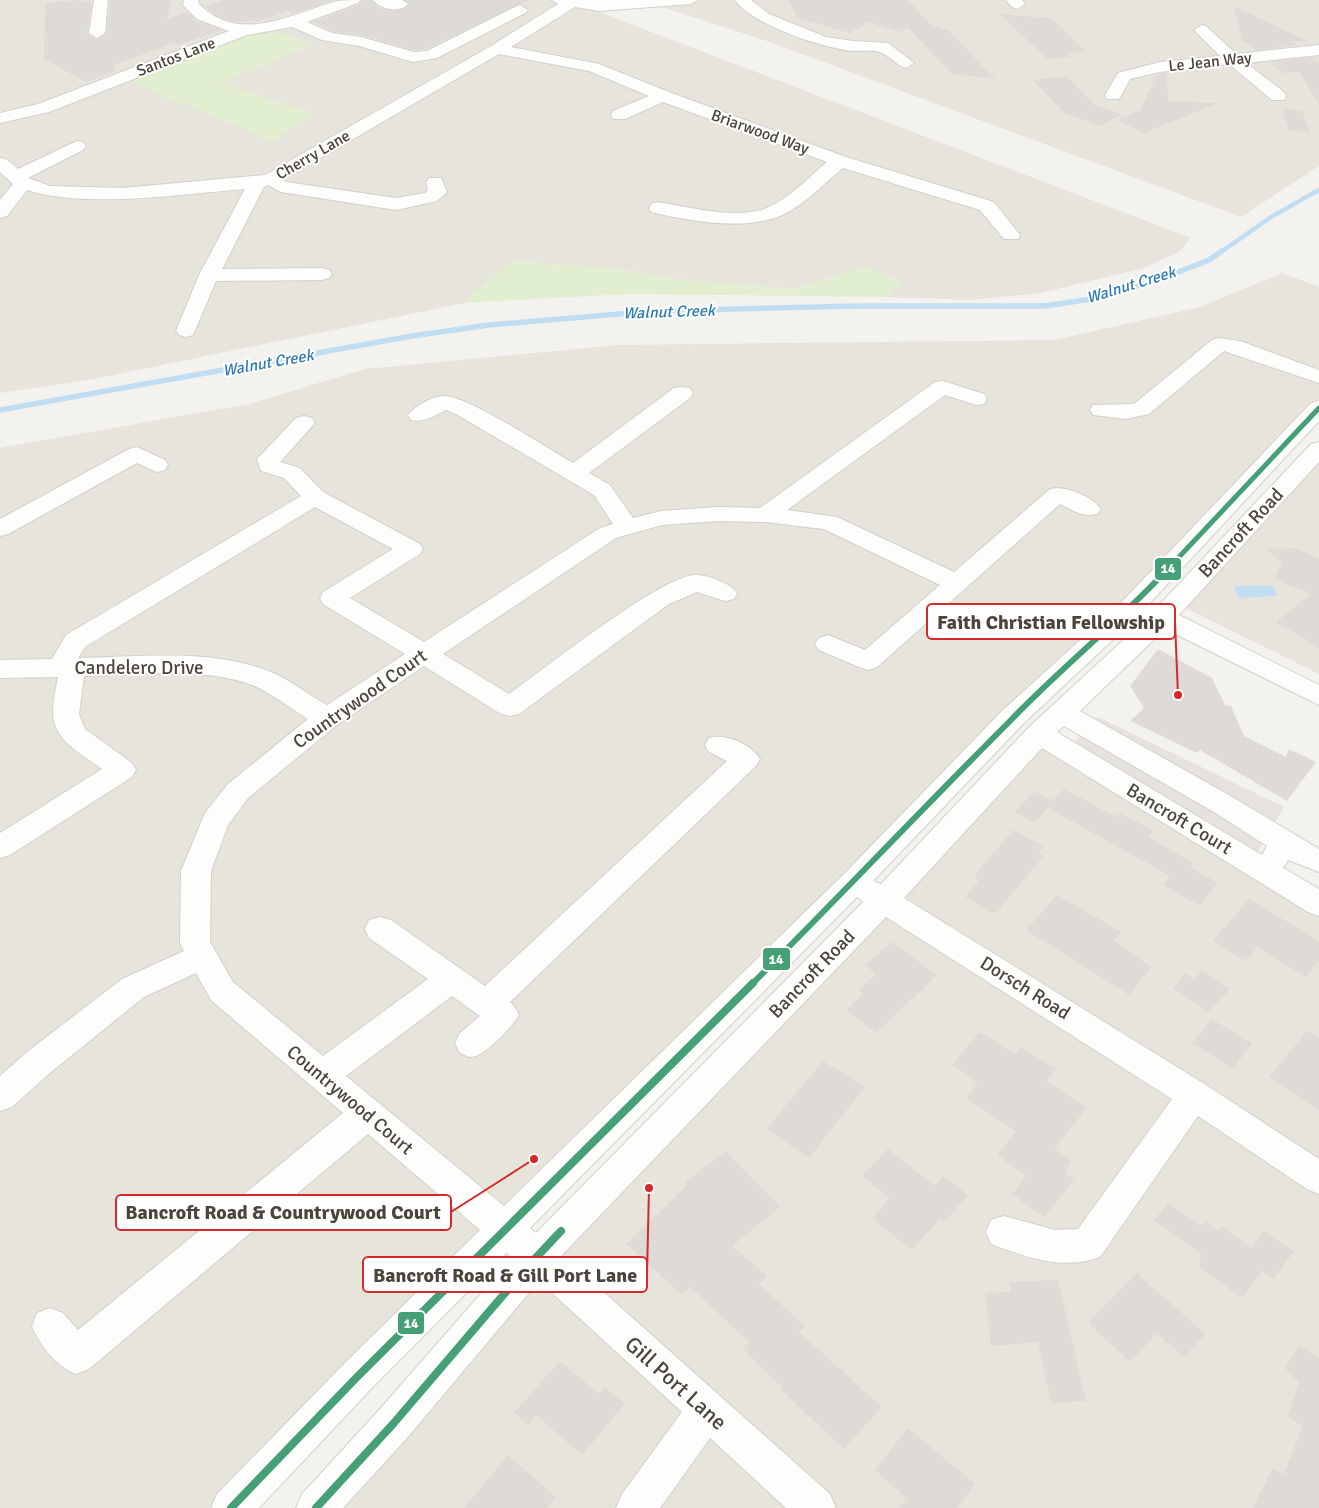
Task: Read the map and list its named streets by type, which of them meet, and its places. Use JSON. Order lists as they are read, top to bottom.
{
  "streets": {
    "street": [
      "Santos Lane",
      "Le Jean Way",
      "Briarwood Way",
      "Cherry Lane",
      "Bancroft Road",
      "Candelero Drive",
      "Countrywood Court",
      "Bancroft Court",
      "Dorsch Road",
      "Gill Port Lane"
    ]
  },
  "crossings": [
    ["Briarwood Way", "Cherry Lane"],
    ["Bancroft Road", "Countrywood Court"],
    ["Bancroft Road", "Bancroft Court"],
    ["Bancroft Road", "Dorsch Road"],
    ["Bancroft Road", "Gill Port Lane"],
    ["Candelero Drive", "Countrywood Court"],
    ["Countrywood Court", "Gill Port Lane"]
  ],
  "water": ["Walnut Creek"],
  "places": ["Faith Christian Fellowship", "Bancroft Road & Countrywood Court", "Bancroft Road & Gill Port Lane"],
  "lines": ["transit line 14"]
}
